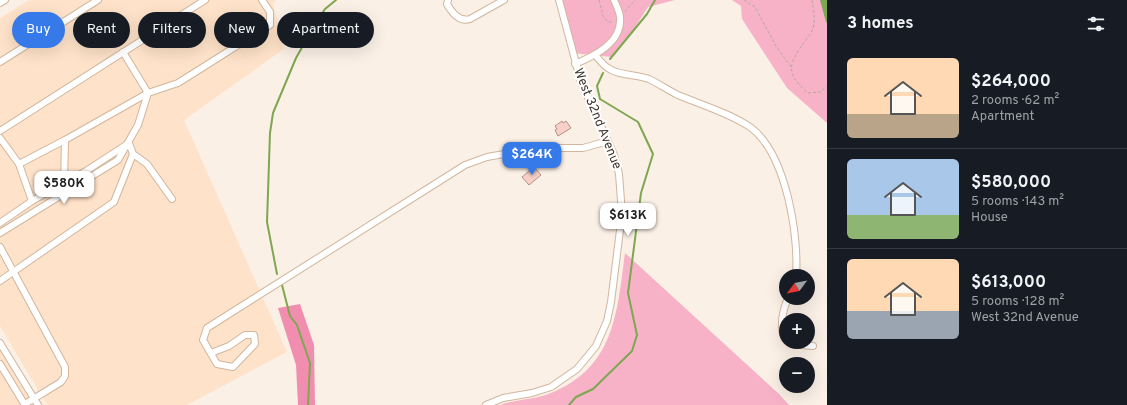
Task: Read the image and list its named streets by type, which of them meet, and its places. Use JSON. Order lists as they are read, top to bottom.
{
  "streets": {
    "street": ["West 32nd Avenue"]
  },
  "north": "bottom left",
  "page": {
    "heading": "3 homes",
    "chip": [
      "Buy",
      "Rent",
      "Filters",
      "New",
      "Apartment"
    ],
    "list": [
      {
        "name": "$264,000",
        "note": "2 rooms · 62 m² · Apartment"
      },
      {
        "name": "$580,000",
        "note": "5 rooms · 143 m² · House"
      },
      {
        "name": "$613,000",
        "note": "5 rooms · 128 m² · West 32nd Avenue"
      }
    ],
    "price": ["$264K", "$580K", "$613K"],
    "map_buttons": ["+", "−"]
  }
}
